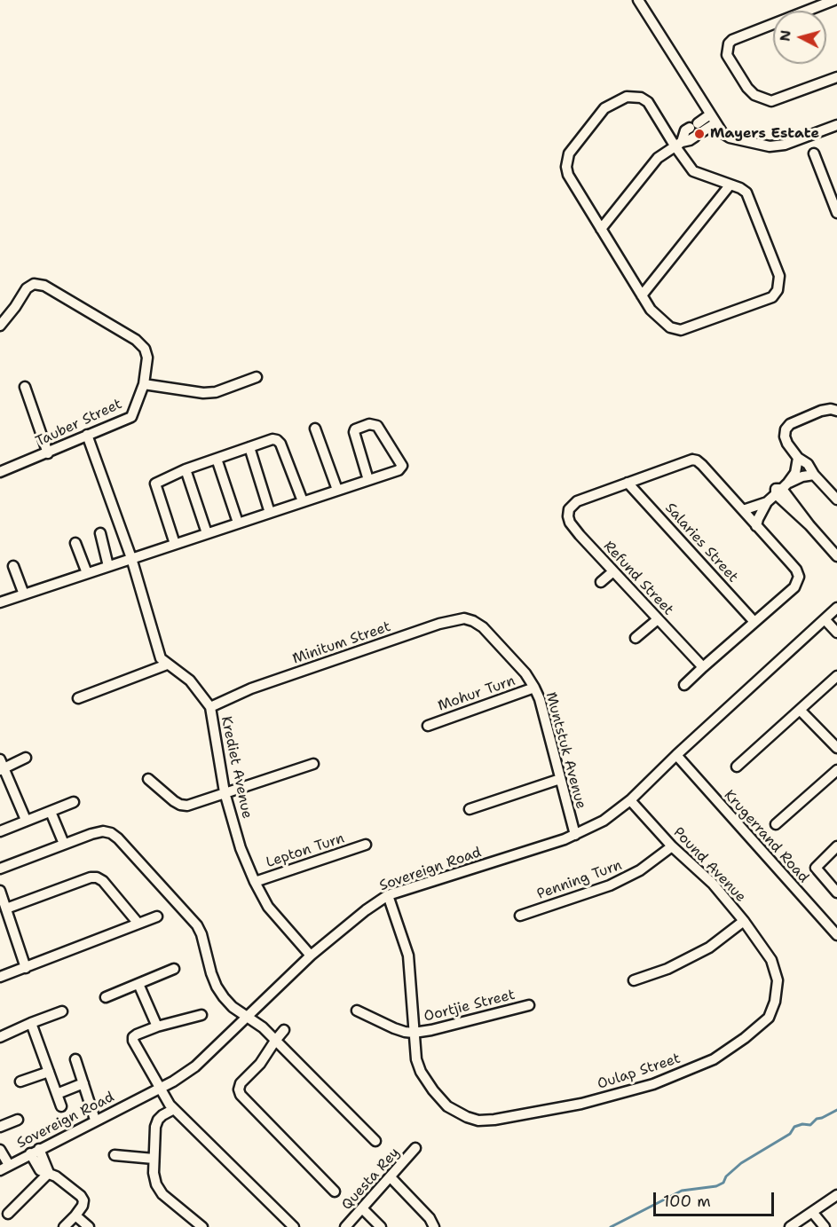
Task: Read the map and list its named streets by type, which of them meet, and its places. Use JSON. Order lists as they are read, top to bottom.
{
  "streets": {
    "street": [
      "Tauber Street",
      "Salaries Street",
      "Refund Street",
      "Minitum Street",
      "Mohur Turn",
      "Muntstuk Avenue",
      "Krediet Avenue",
      "Krugerrand Road",
      "Lepton Turn",
      "Pound Avenue",
      "Sovereign Road",
      "Penning Turn",
      "Oortjie Street",
      "Oulap Street",
      "Questa Rey"
    ]
  },
  "crossings": [
    ["Tauber Street", "Krediet Avenue"],
    ["Salaries Street", "Refund Street"],
    ["Minitum Street", "Muntstuk Avenue"],
    ["Minitum Street", "Krediet Avenue"],
    ["Mohur Turn", "Muntstuk Avenue"],
    ["Muntstuk Avenue", "Sovereign Road"],
    ["Krediet Avenue", "Lepton Turn"],
    ["Krediet Avenue", "Sovereign Road"],
    ["Krugerrand Road", "Sovereign Road"],
    ["Pound Avenue", "Sovereign Road"],
    ["Pound Avenue", "Penning Turn"],
    ["Pound Avenue", "Oulap Street"],
    ["Oortjie Street", "Oulap Street"]
  ],
  "places": ["Mayers Estate"],
  "scale_bar": "100 m",
  "north": "left"
}
